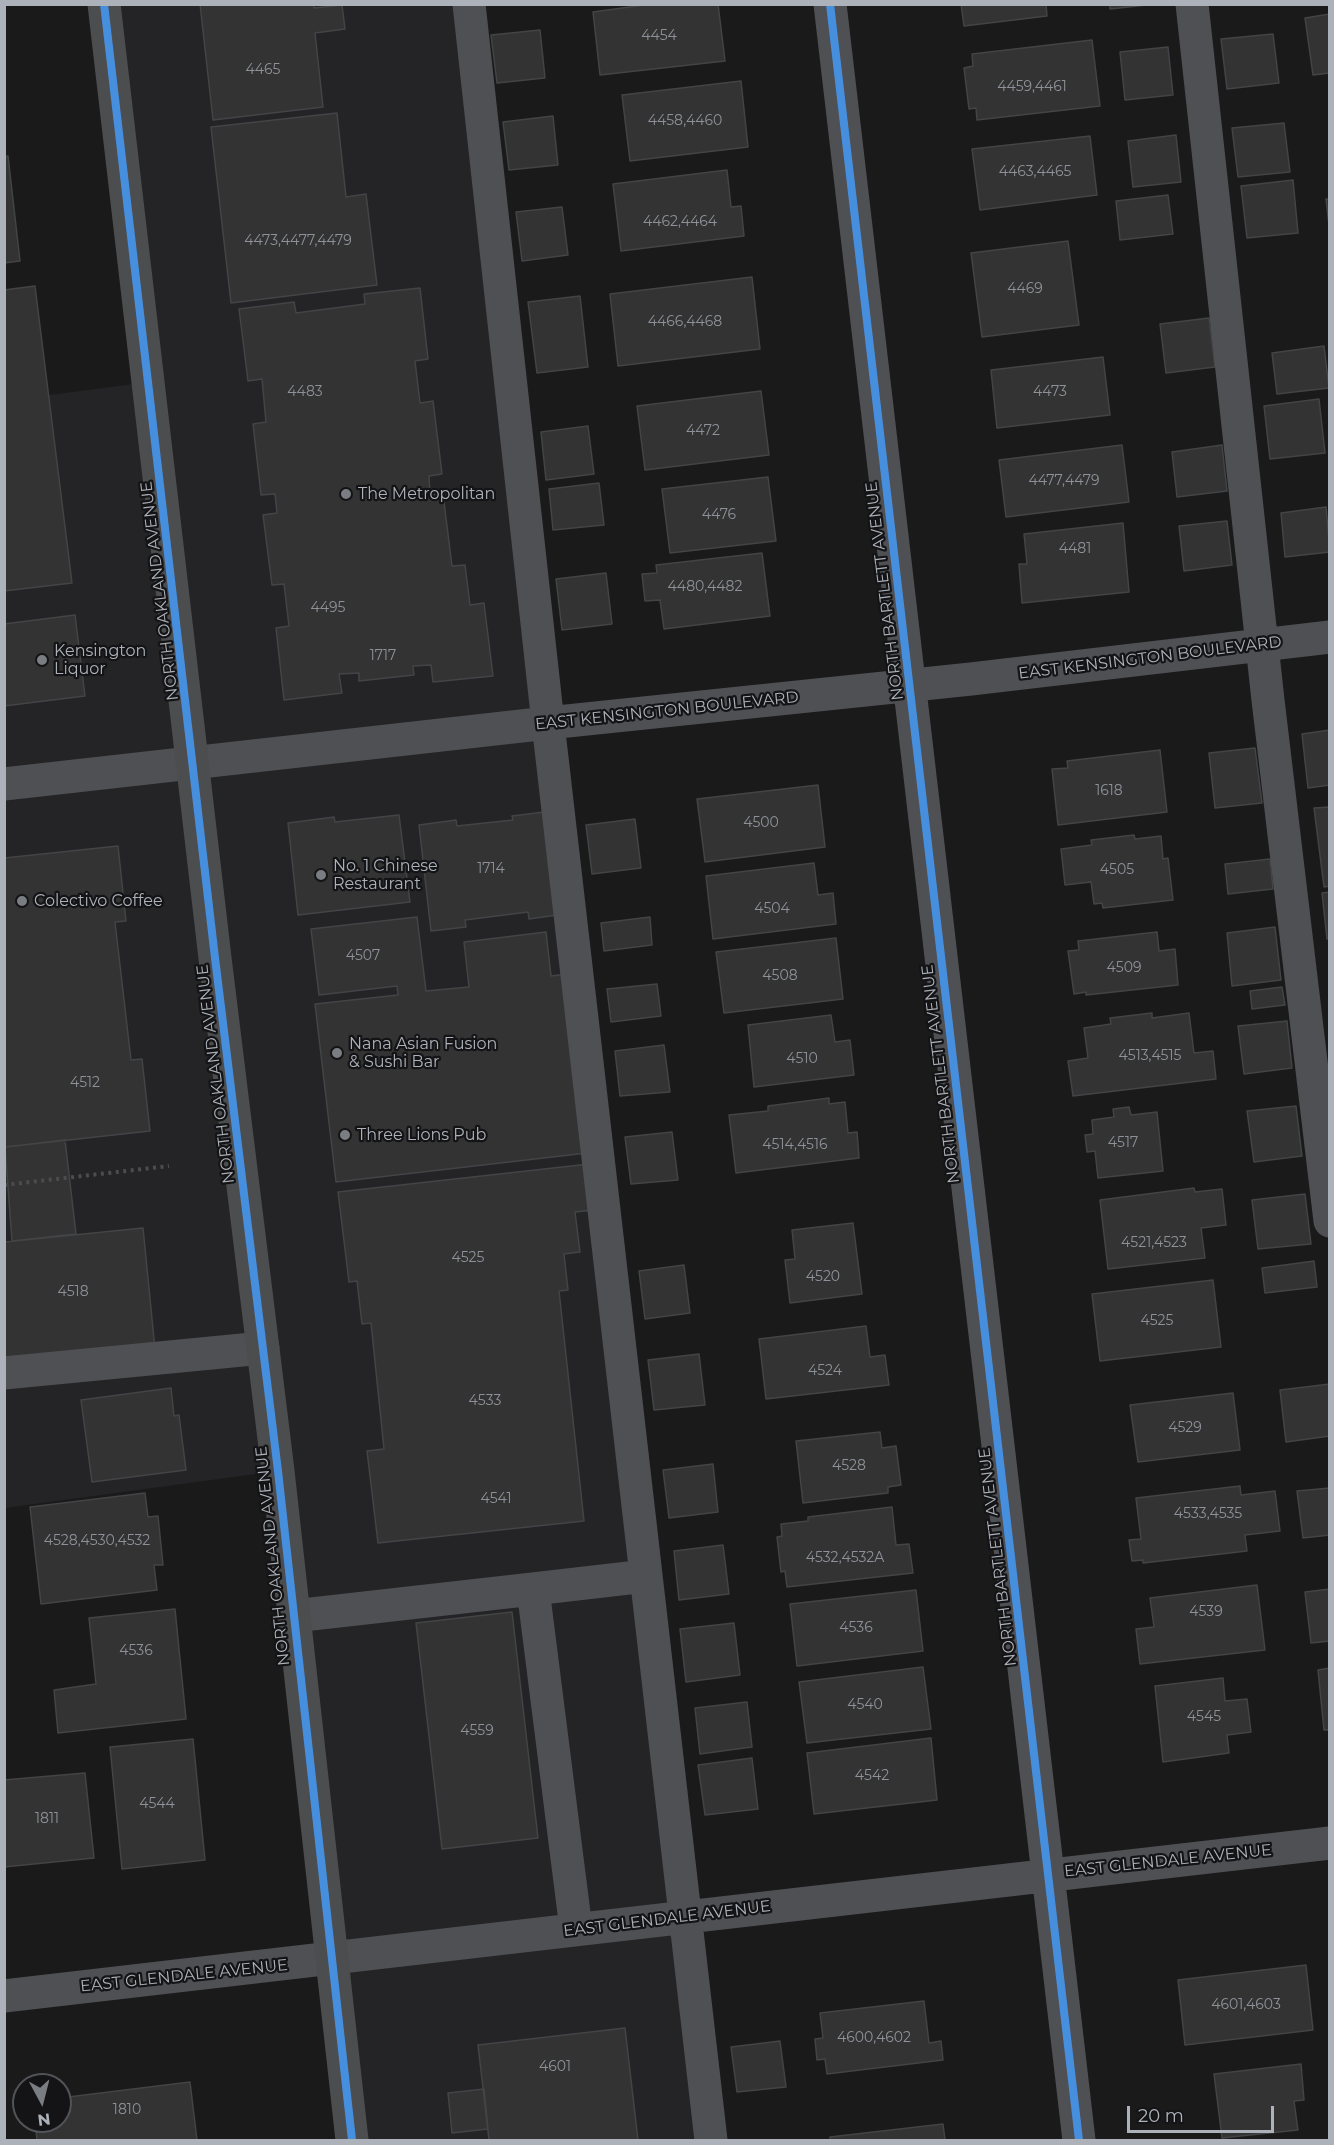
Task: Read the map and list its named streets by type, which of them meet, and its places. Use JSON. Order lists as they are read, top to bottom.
{
  "streets": {
    "main road": ["NORTH OAKLAND AVENUE"],
    "street": ["NORTH BARTLETT AVENUE", "EAST KENSINGTON BOULEVARD", "EAST GLENDALE AVENUE"]
  },
  "crossings": [
    ["NORTH OAKLAND AVENUE", "EAST KENSINGTON BOULEVARD"],
    ["NORTH OAKLAND AVENUE", "EAST GLENDALE AVENUE"],
    ["NORTH BARTLETT AVENUE", "EAST KENSINGTON BOULEVARD"],
    ["NORTH BARTLETT AVENUE", "EAST GLENDALE AVENUE"]
  ],
  "places": [
    "The Metropolitan",
    "Kensington Liquor",
    "No. 1 Chinese Restaurant",
    "Colectivo Coffee",
    "Nana Asian Fusion & Sushi Bar",
    "Three Lions Pub"
  ],
  "house_numbers": [
    "4454",
    "4465",
    "4459,4461",
    "4458,4460",
    "4463,4465",
    "4462,4464",
    "4473,4477,4479",
    "4469",
    "4466,4468",
    "4483",
    "4473",
    "4472",
    "4477,4479",
    "4476",
    "4481",
    "4480,4482",
    "4495",
    "1717",
    "1618",
    "4500",
    "1714",
    "4505",
    "4504",
    "4507",
    "4509",
    "4508",
    "4513,4515",
    "4510",
    "4512",
    "4517",
    "4514,4516",
    "4521,4523",
    "4525",
    "4520",
    "4518",
    "4525",
    "4524",
    "4533",
    "4529",
    "4528",
    "4541",
    "4533,4535",
    "4528,4530,4532",
    "4532,4532A",
    "4539",
    "4536",
    "4536",
    "4540",
    "4545",
    "4559",
    "4542",
    "4544",
    "1811",
    "4601,4603",
    "4600,4602",
    "4601",
    "1810"
  ],
  "scale_bar": "20 m",
  "north": "bottom"
}
